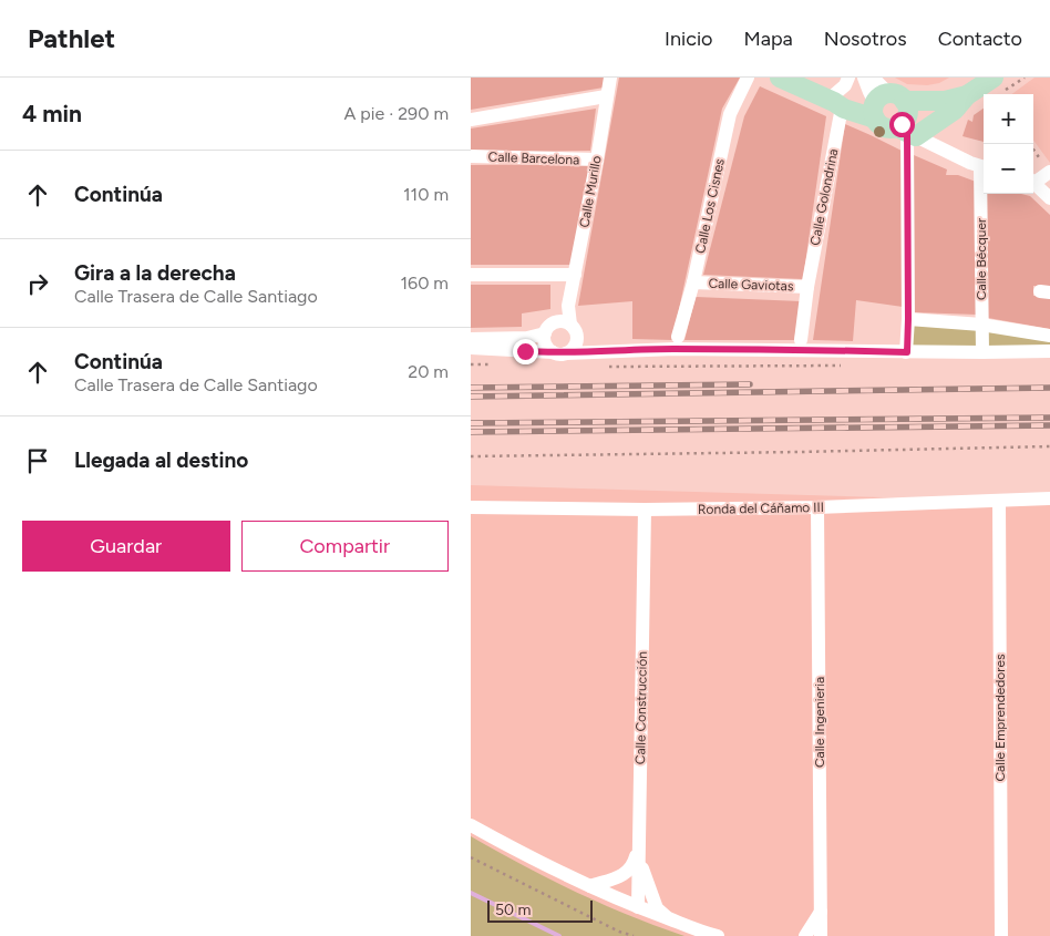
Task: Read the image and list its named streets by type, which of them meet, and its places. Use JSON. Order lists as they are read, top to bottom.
{
  "streets": {
    "street": [
      "Calle Barcelona",
      "Calle Murillo",
      "Calle Golondrina",
      "Calle Los Cisnes",
      "Calle Bécquer",
      "Calle Gaviotas",
      "Ronda del Cáñamo III",
      "Calle Construcción",
      "Calle Emprendedores",
      "Calle Ingenieria"
    ]
  },
  "crossings": [
    ["Calle Barcelona", "Calle Murillo"],
    ["Calle Golondrina", "Calle Gaviotas"],
    ["Calle Los Cisnes", "Calle Gaviotas"],
    ["Ronda del Cáñamo III", "Calle Construcción"],
    ["Ronda del Cáñamo III", "Calle Emprendedores"],
    ["Ronda del Cáñamo III", "Calle Ingenieria"]
  ],
  "scale_bar": "50 m",
  "page": {
    "header": "Pathlet",
    "nav": [
      "Inicio",
      "Mapa",
      "Nosotros",
      "Contacto"
    ],
    "heading": ["4 min", "A pie · 290 m"],
    "map_buttons": ["+", "−"],
    "list": [
      ["Continúa", "110 m"],
      ["Gira a la derecha", "Calle Trasera de Calle Santiago", "160 m"],
      ["Continúa", "Calle Trasera de Calle Santiago", "20 m"],
      "Llegada al destino"
    ],
    "buttons": ["Guardar", "Compartir"],
    "scale": "50 m"
  }
}
